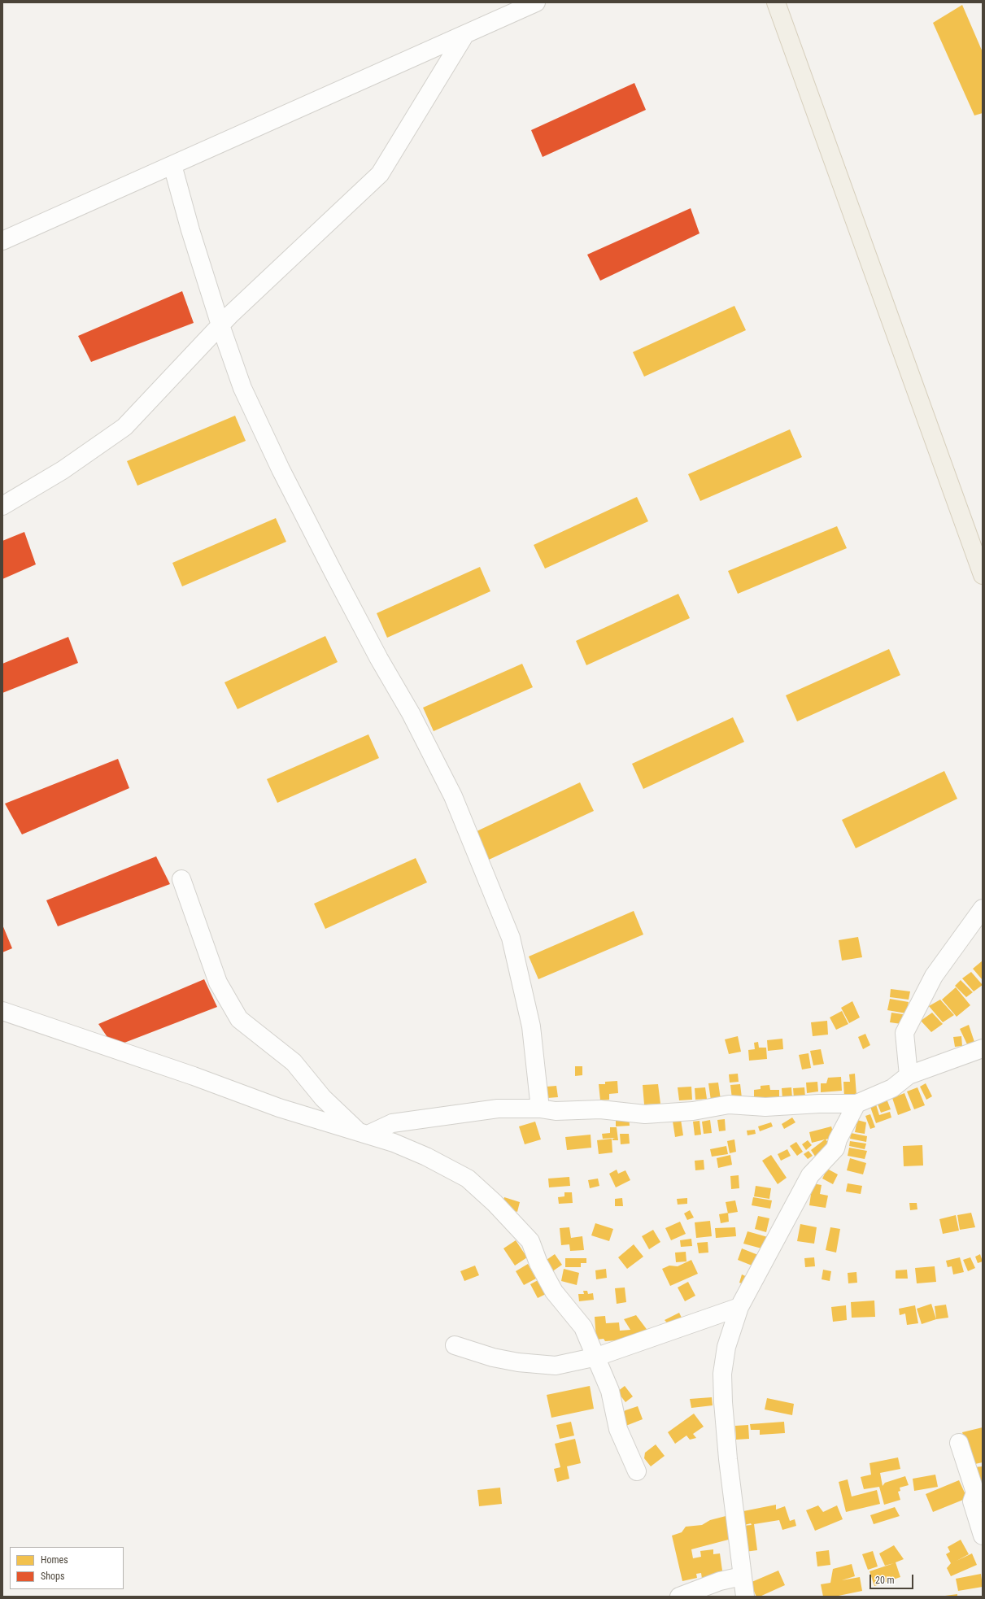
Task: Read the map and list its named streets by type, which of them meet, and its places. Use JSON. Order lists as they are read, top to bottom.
{
  "legend": ["Homes", "Shops"],
  "scale_bar": "20 m"
}
